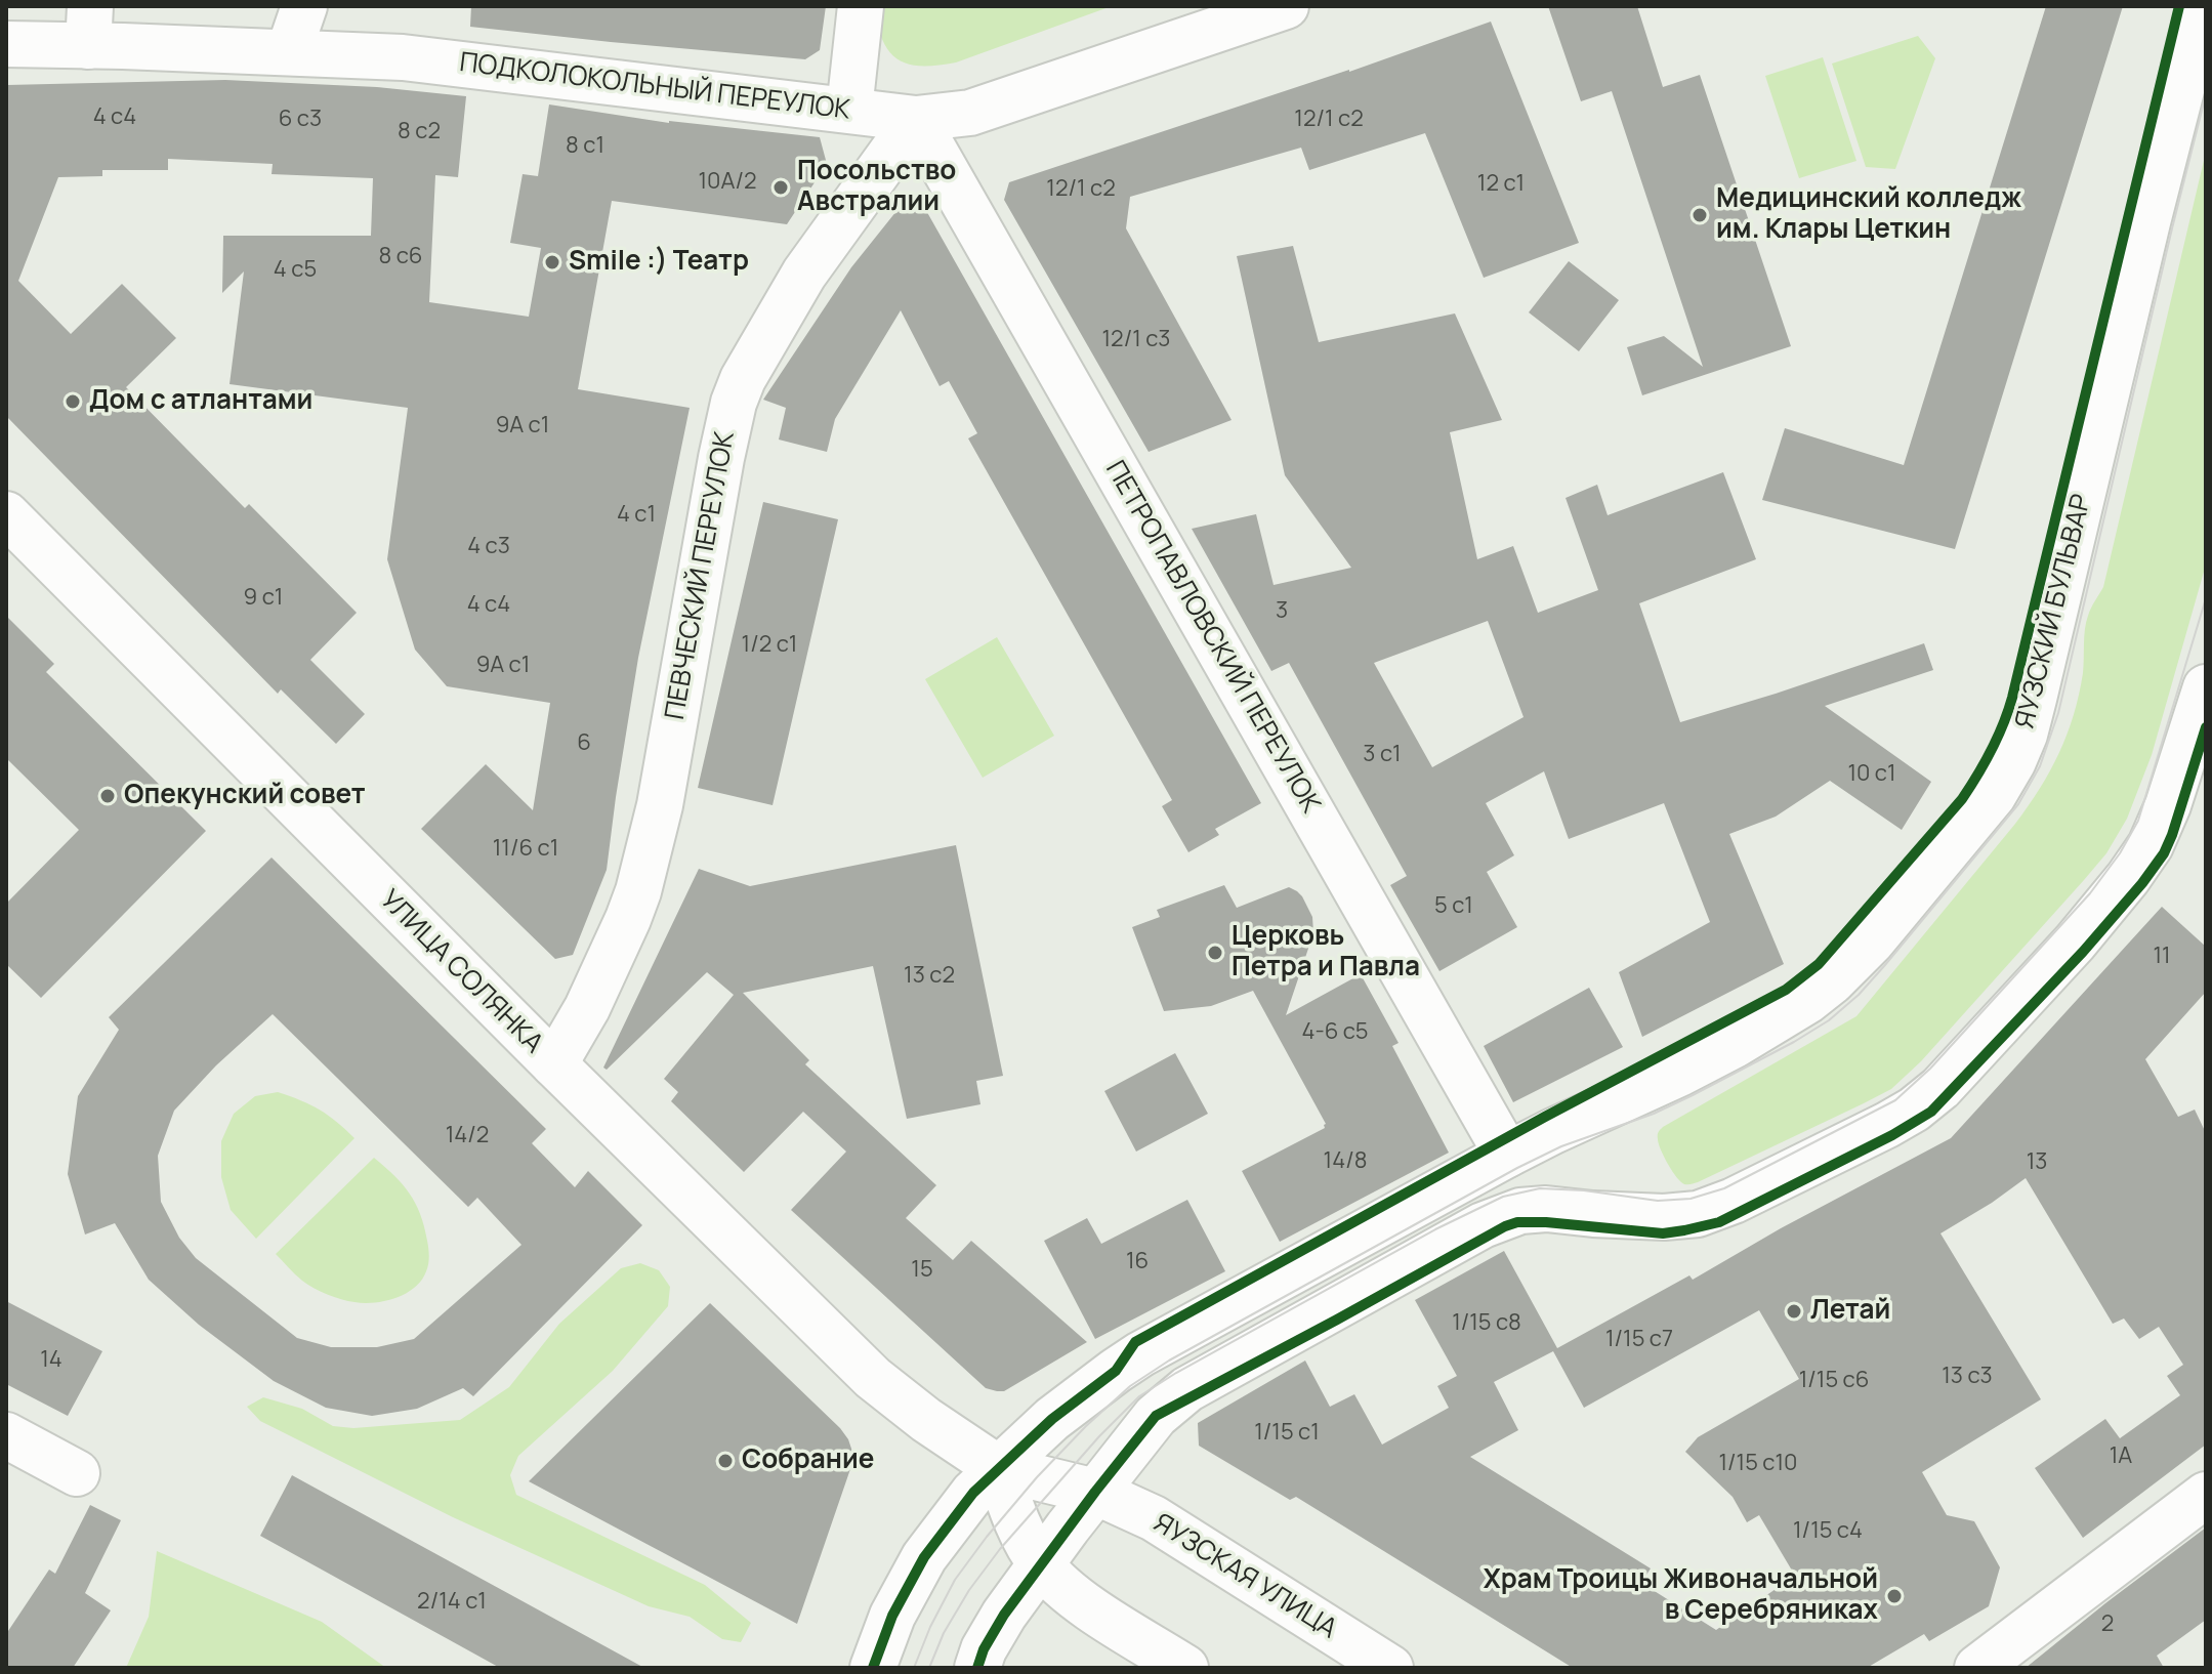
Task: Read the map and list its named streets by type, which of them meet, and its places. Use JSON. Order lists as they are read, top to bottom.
{
  "streets": {
    "main road": [
      "ПОДКОЛОКОЛЬНЫЙ ПЕРЕУЛОК",
      "ПЕВЧЕСКИЙ ПЕРЕУЛОК",
      "ЯУЗСКИЙ БУЛЬВАР",
      "ПЕТРОПАВЛОВСКИЙ ПЕРЕУЛОК",
      "УЛИЦА СОЛЯНКА",
      "ЯУЗСКАЯ УЛИЦА"
    ]
  },
  "crossings": [
    ["ПОДКОЛОКОЛЬНЫЙ ПЕРЕУЛОК", "ПЕВЧЕСКИЙ ПЕРЕУЛОК"],
    ["ПОДКОЛОКОЛЬНЫЙ ПЕРЕУЛОК", "ПЕТРОПАВЛОВСКИЙ ПЕРЕУЛОК"],
    ["ПЕВЧЕСКИЙ ПЕРЕУЛОК", "ПЕТРОПАВЛОВСКИЙ ПЕРЕУЛОК"],
    ["ПЕВЧЕСКИЙ ПЕРЕУЛОК", "УЛИЦА СОЛЯНКА"],
    ["ЯУЗСКИЙ БУЛЬВАР", "ПЕТРОПАВЛОВСКИЙ ПЕРЕУЛОК"],
    ["ЯУЗСКИЙ БУЛЬВАР", "УЛИЦА СОЛЯНКА"],
    ["ЯУЗСКИЙ БУЛЬВАР", "ЯУЗСКАЯ УЛИЦА"],
    ["УЛИЦА СОЛЯНКА", "ЯУЗСКАЯ УЛИЦА"]
  ],
  "places": [
    "Посольство Австралии",
    "Медицинский колледж им. Клары Цеткин",
    "Smile :) Театр",
    "Дом с атлантами",
    "Опекунский совет",
    "Церковь Петра и Павла",
    "Летай",
    "Собрание",
    "Храм Троицы Живоначальной в Серебряниках"
  ],
  "house_numbers": [
    "4 с4",
    "6 с3",
    "12/1 с2",
    "8 с2",
    "8 с1",
    "10А/2",
    "12 с1",
    "12/1 с2",
    "8 с6",
    "4 с5",
    "12/1 с3",
    "9А с1",
    "4 с1",
    "4 с3",
    "9 с1",
    "4 с4",
    "3",
    "1/2 с1",
    "9А с1",
    "6",
    "3 с1",
    "10 с1",
    "11/6 с1",
    "5 с1",
    "11",
    "13 с2",
    "4-6 с5",
    "14/2",
    "14/8",
    "13",
    "16",
    "15",
    "1/15 с8",
    "1/15 с7",
    "14",
    "13 с3",
    "1/15 с6",
    "1/15 с1",
    "1А",
    "1/15 с10",
    "1/15 с4",
    "2/14 с1",
    "2"
  ]
}
